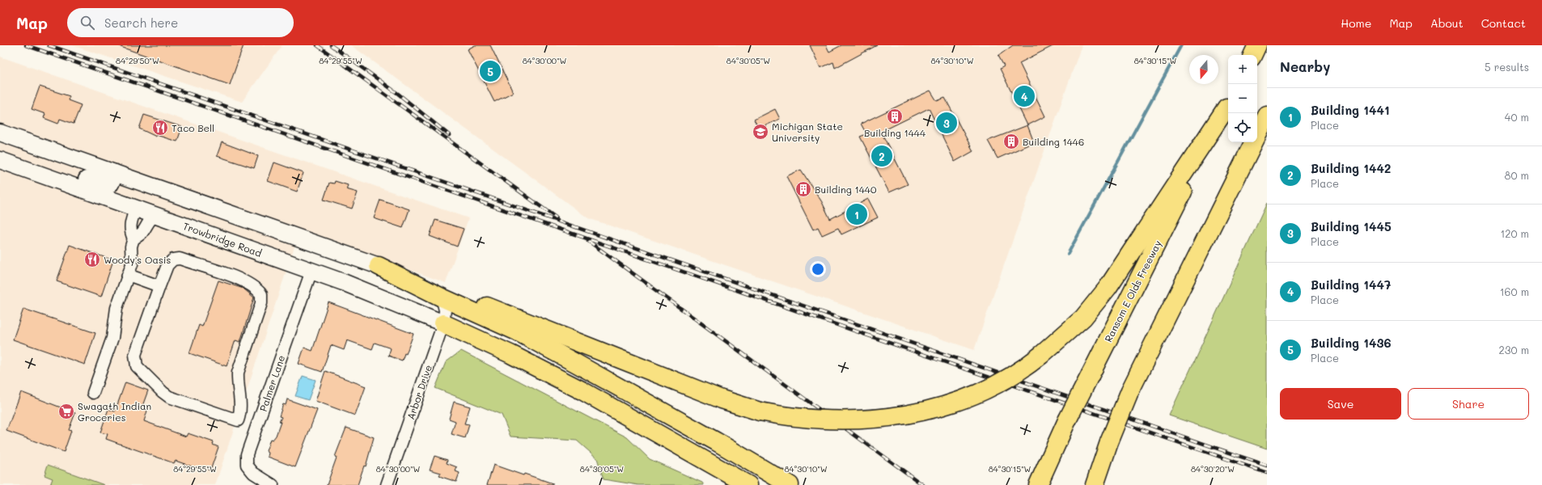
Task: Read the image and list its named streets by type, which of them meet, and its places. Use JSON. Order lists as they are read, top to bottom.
{
  "streets": {
    "highway": ["Ransom E Olds Freeway"],
    "street": ["Trowbridge Road", "Palmer Lane", "Arbor Drive"]
  },
  "crossings": [
    ["Trowbridge Road", "Palmer Lane"],
    ["Trowbridge Road", "Arbor Drive"]
  ],
  "places": {
    "building": ["Building 1444", "Building 1446", "Building 1440"],
    "restaurant": ["Taco Bell", "Woody's Oasis"],
    "school or university": ["Michigan State University"],
    "supermarket": ["Swagath Indian Groceries"]
  },
  "north": "bottom",
  "page": {
    "header": "Map",
    "search": "Search here",
    "nav": [
      "Home",
      "Map",
      "About",
      "Contact"
    ],
    "heading": ["Nearby", "5 results"],
    "map_buttons": ["+", "−"],
    "pins": [
      "5",
      "4",
      "3",
      "2",
      "1"
    ],
    "list": [
      {
        "mark": "1",
        "name": "Building 1441",
        "note": "Place",
        "value": "40 m"
      },
      {
        "mark": "2",
        "name": "Building 1442",
        "note": "Place",
        "value": "80 m"
      },
      {
        "mark": "3",
        "name": "Building 1445",
        "note": "Place",
        "value": "120 m"
      },
      {
        "mark": "4",
        "name": "Building 1447",
        "note": "Place",
        "value": "160 m"
      },
      {
        "mark": "5",
        "name": "Building 1436",
        "note": "Place",
        "value": "230 m"
      }
    ],
    "buttons": ["Save", "Share"]
  },
  "coordinates": [
    "84°29'55\"W",
    "84°30'00\"W",
    "84°30'10\"W",
    "84°30'15\"W",
    "84°29'50\"W",
    "84°30'05\"W",
    "84°30'20\"W"
  ]
}
